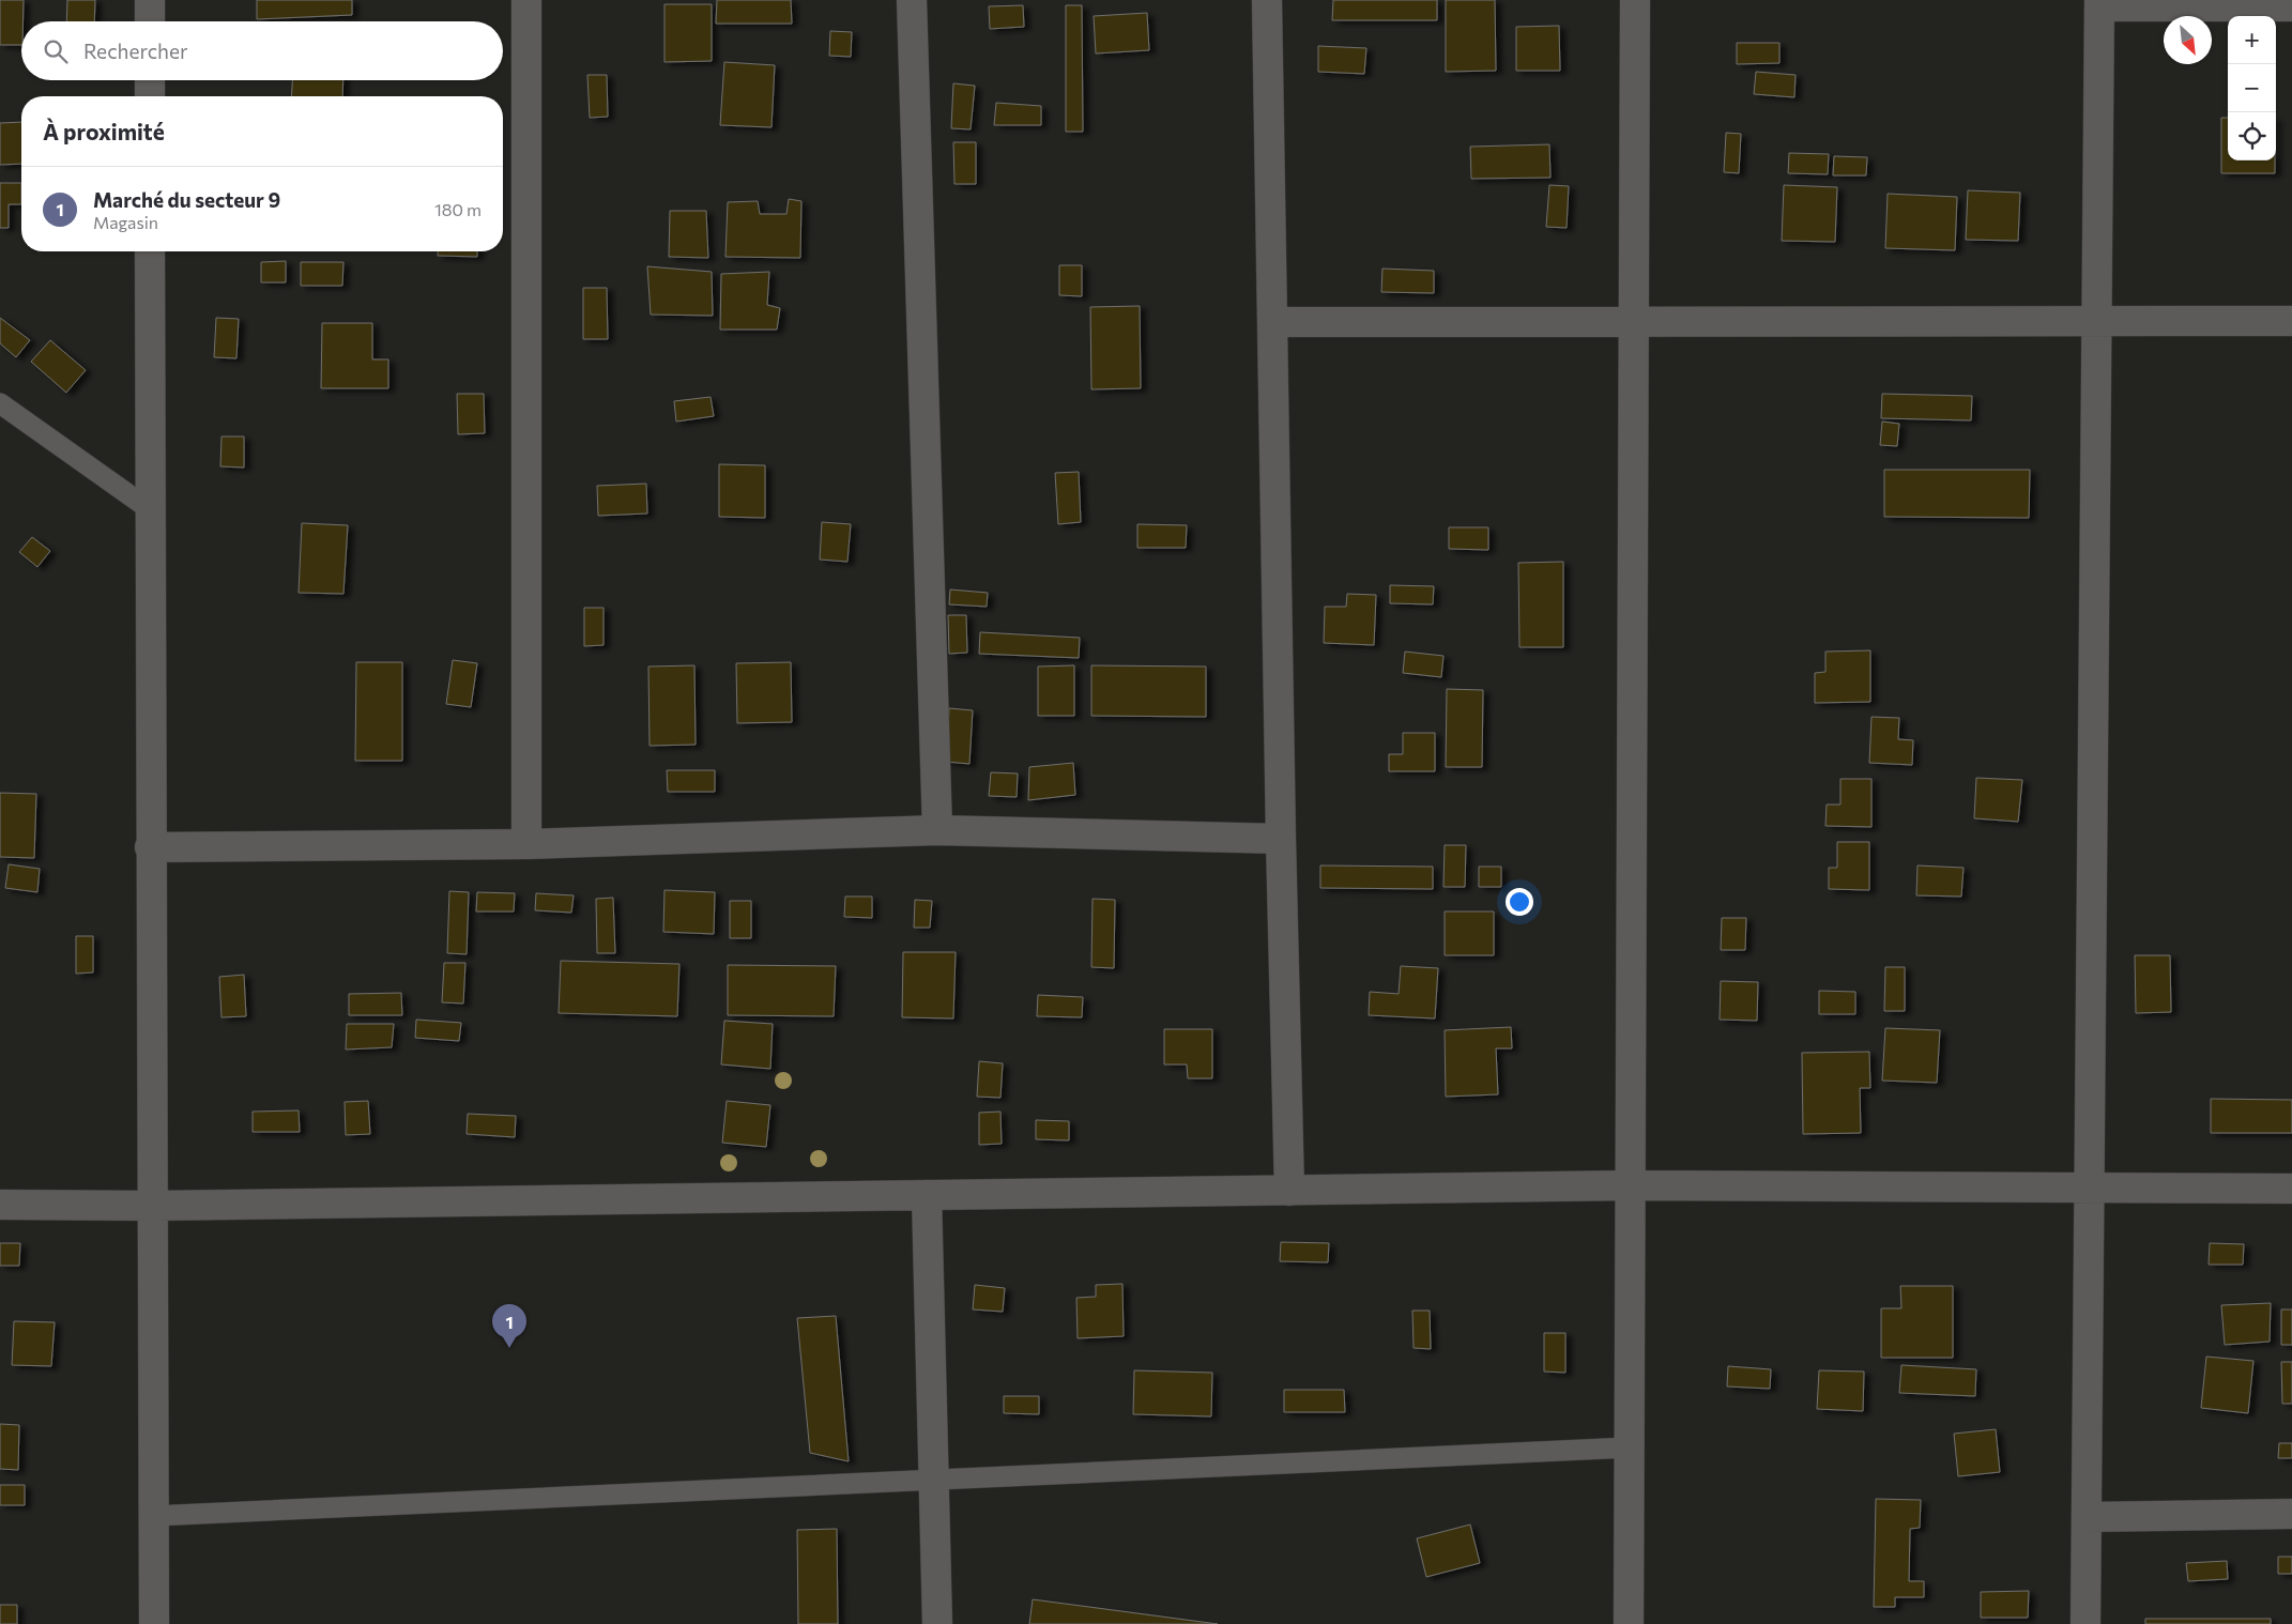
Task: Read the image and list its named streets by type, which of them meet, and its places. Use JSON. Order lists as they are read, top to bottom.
{
  "north": "bottom right",
  "page": {
    "map_buttons": ["+", "−"],
    "search": "Rechercher",
    "heading": "À proximité",
    "list": [
      {
        "mark": "1",
        "name": "Marché du secteur 9",
        "note": "Magasin",
        "value": "180 m"
      }
    ],
    "pins": "1"
  }
}
